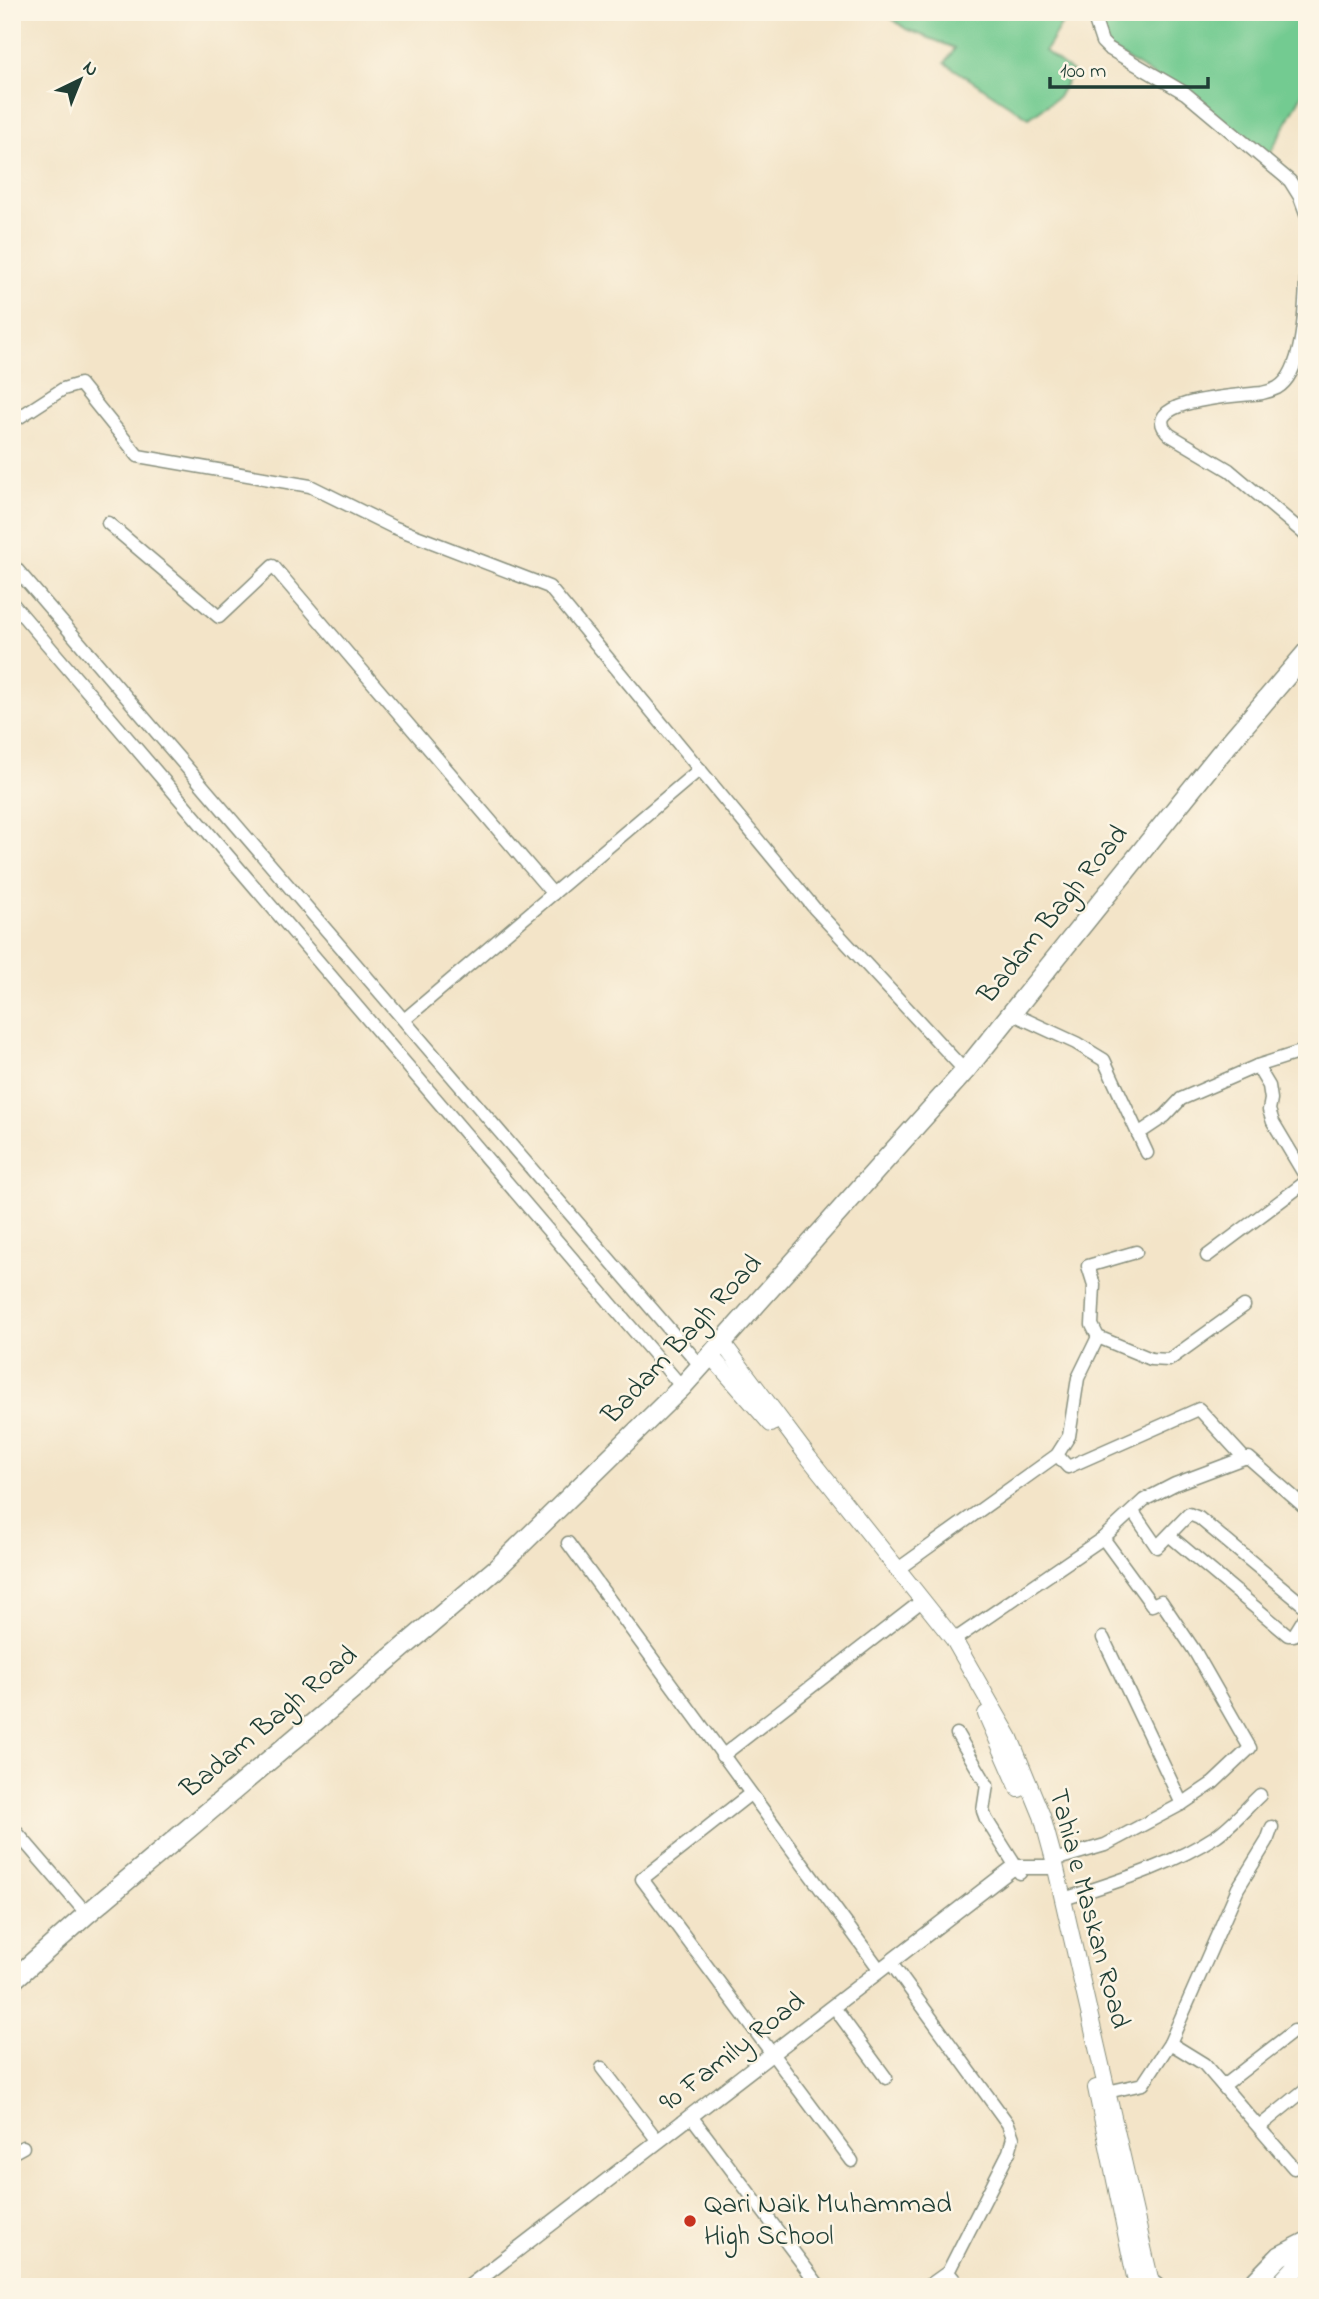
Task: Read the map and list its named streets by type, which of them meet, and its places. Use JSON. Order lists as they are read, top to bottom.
{
  "streets": {
    "main road": ["Badam Bagh Road", "Tahia e Maskan Road"],
    "street": ["90 Family Road"]
  },
  "crossings": [
    ["Badam Bagh Road", "Tahia e Maskan Road"],
    ["Tahia e Maskan Road", "90 Family Road"]
  ],
  "places": ["Qari Naik Muhammad High School"],
  "scale_bar": "100 m",
  "north": "top right"
}
